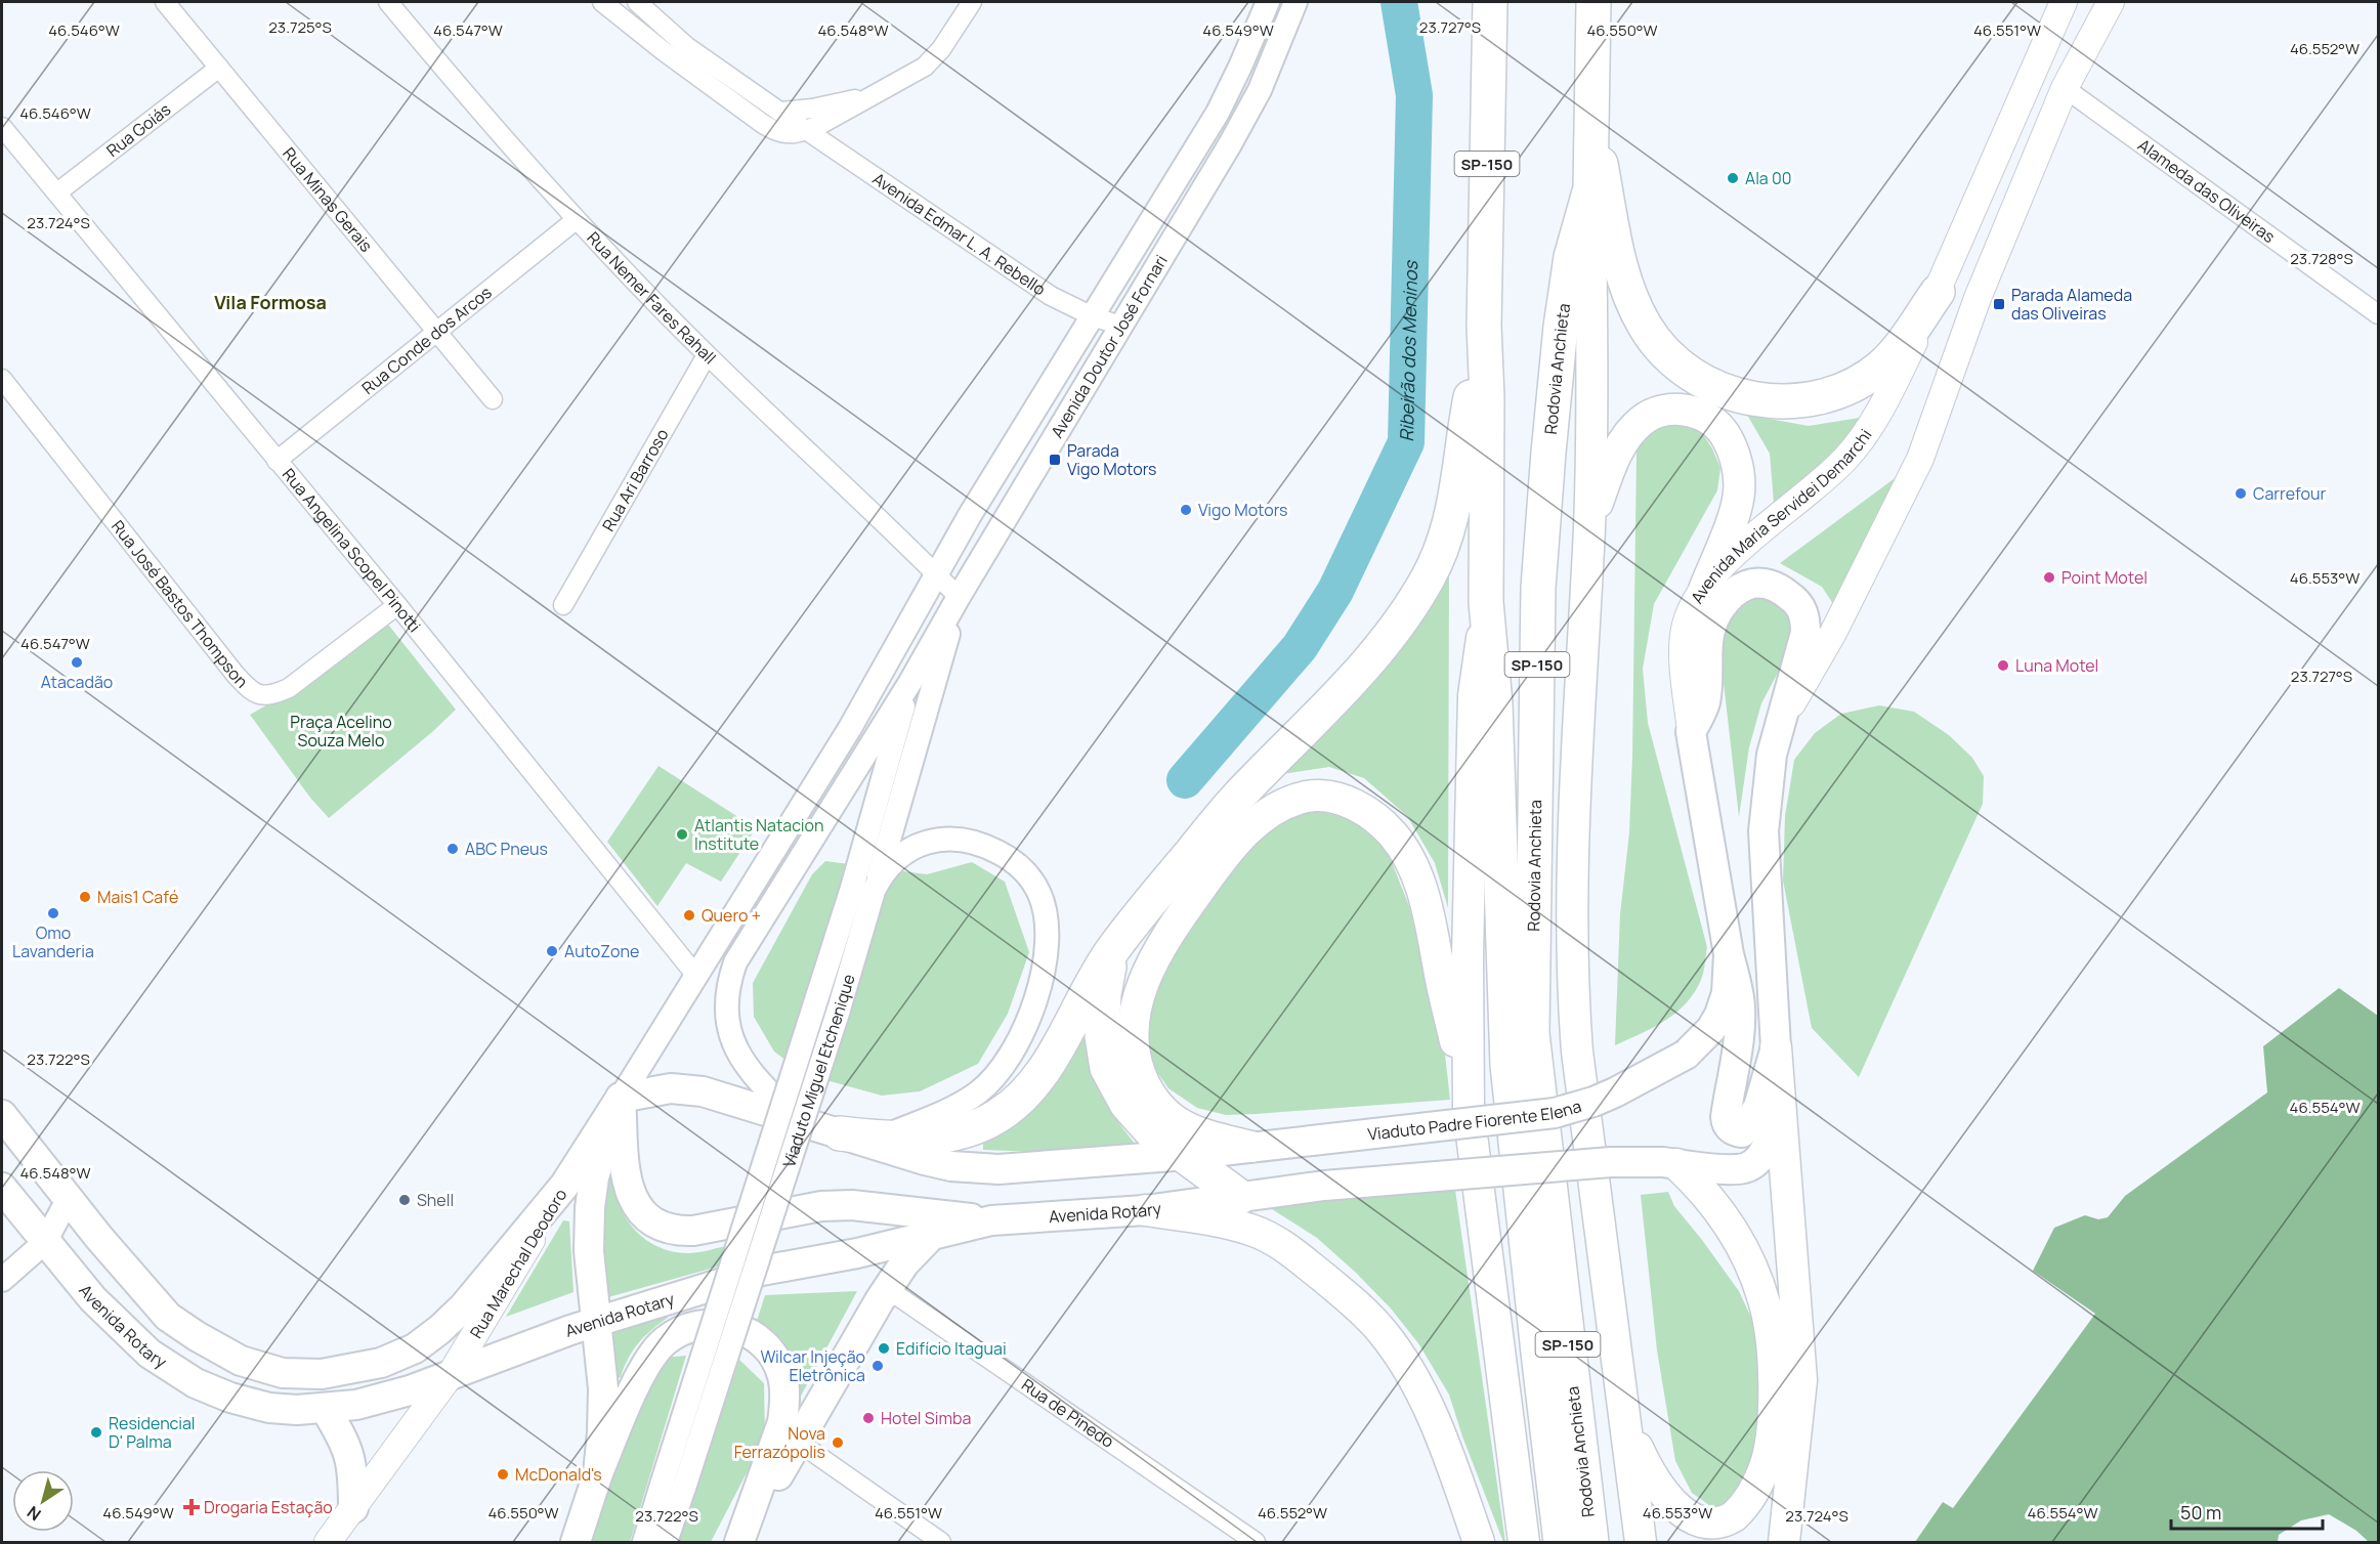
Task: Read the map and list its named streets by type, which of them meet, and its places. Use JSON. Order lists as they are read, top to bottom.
{
  "streets": {
    "highway": ["SP-150", "Rodovia Anchieta"],
    "main road": [
      "Avenida Maria Servidei Demarchi",
      "Viaduto Padre Fiorente Elena",
      "Avenida Rotary",
      "Rua Marechal Deodoro"
    ],
    "street": [
      "Rua Goiás",
      "Alameda das Oliveiras",
      "Rua Minas Gerais",
      "Avenida Edmar L. A. Rebello",
      "Rua Nemer Fares Rahall",
      "Rua Conde dos Arcos",
      "Avenida Doutor José Fornari",
      "Rua Ari Barroso",
      "Rua Angelina Scopel Pinotti",
      "Rua José Bastos Thompson",
      "Viaduto Miguel Etchenique",
      "Rua de Pinedo"
    ]
  },
  "crossings": [
    ["Rua Goiás", "Rua Minas Gerais"],
    ["Rua Goiás", "Rua Angelina Scopel Pinotti"],
    ["Rua Minas Gerais", "Rua Conde dos Arcos"],
    ["Avenida Edmar L. A. Rebello", "Avenida Doutor José Fornari"],
    ["Rua Nemer Fares Rahall", "Rua Conde dos Arcos"],
    ["Rua Nemer Fares Rahall", "Avenida Doutor José Fornari"],
    ["Rua Nemer Fares Rahall", "Rua Ari Barroso"],
    ["Rua Nemer Fares Rahall", "Viaduto Miguel Etchenique"],
    ["Rua Conde dos Arcos", "Rua Angelina Scopel Pinotti"],
    ["Avenida Doutor José Fornari", "Rua Angelina Scopel Pinotti"],
    ["Avenida Doutor José Fornari", "Viaduto Miguel Etchenique"],
    ["Avenida Doutor José Fornari", "Rua Marechal Deodoro"],
    ["Avenida Maria Servidei Demarchi", "Viaduto Padre Fiorente Elena"],
    ["Rua Angelina Scopel Pinotti", "Rua José Bastos Thompson"],
    ["Rua Angelina Scopel Pinotti", "Rua Marechal Deodoro"],
    ["Avenida Rotary", "Rua Marechal Deodoro"]
  ],
  "districts": ["Vila Formosa"],
  "water": ["Ribeirão dos Meninos"],
  "parks": ["Praça Acelino Souza Melo"],
  "places": {
    "other": [
      "Ala 00",
      "Carrefour",
      "Vigo Motors",
      "Point Motel",
      "Atacadão",
      "Luna Motel",
      "Atlantis Natacion Institute",
      "ABC Pneus",
      "Mais1 Café",
      "Omo Lavanderia",
      "Quero +",
      "AutoZone",
      "Shell",
      "Edifício Itaguai",
      "Wilcar Injeção Eletrônica",
      "Hotel Simba",
      "Residencial D' Palma",
      "Nova Ferrazópolis",
      "McDonald's"
    ],
    "transit": ["Parada Alameda das Oliveiras", "Parada Vigo Motors"],
    "health": ["Drogaria Estação"]
  },
  "scale_bar": "50 m",
  "north": "bottom left",
  "coordinates": [
    "23.725°S",
    "23.727°S",
    "46.546°W",
    "46.547°W",
    "46.548°W",
    "46.549°W",
    "46.550°W",
    "46.551°W",
    "46.552°W",
    "23.724°S",
    "23.728°S",
    "46.553°W",
    "23.722°S",
    "46.554°W"
  ]
}
